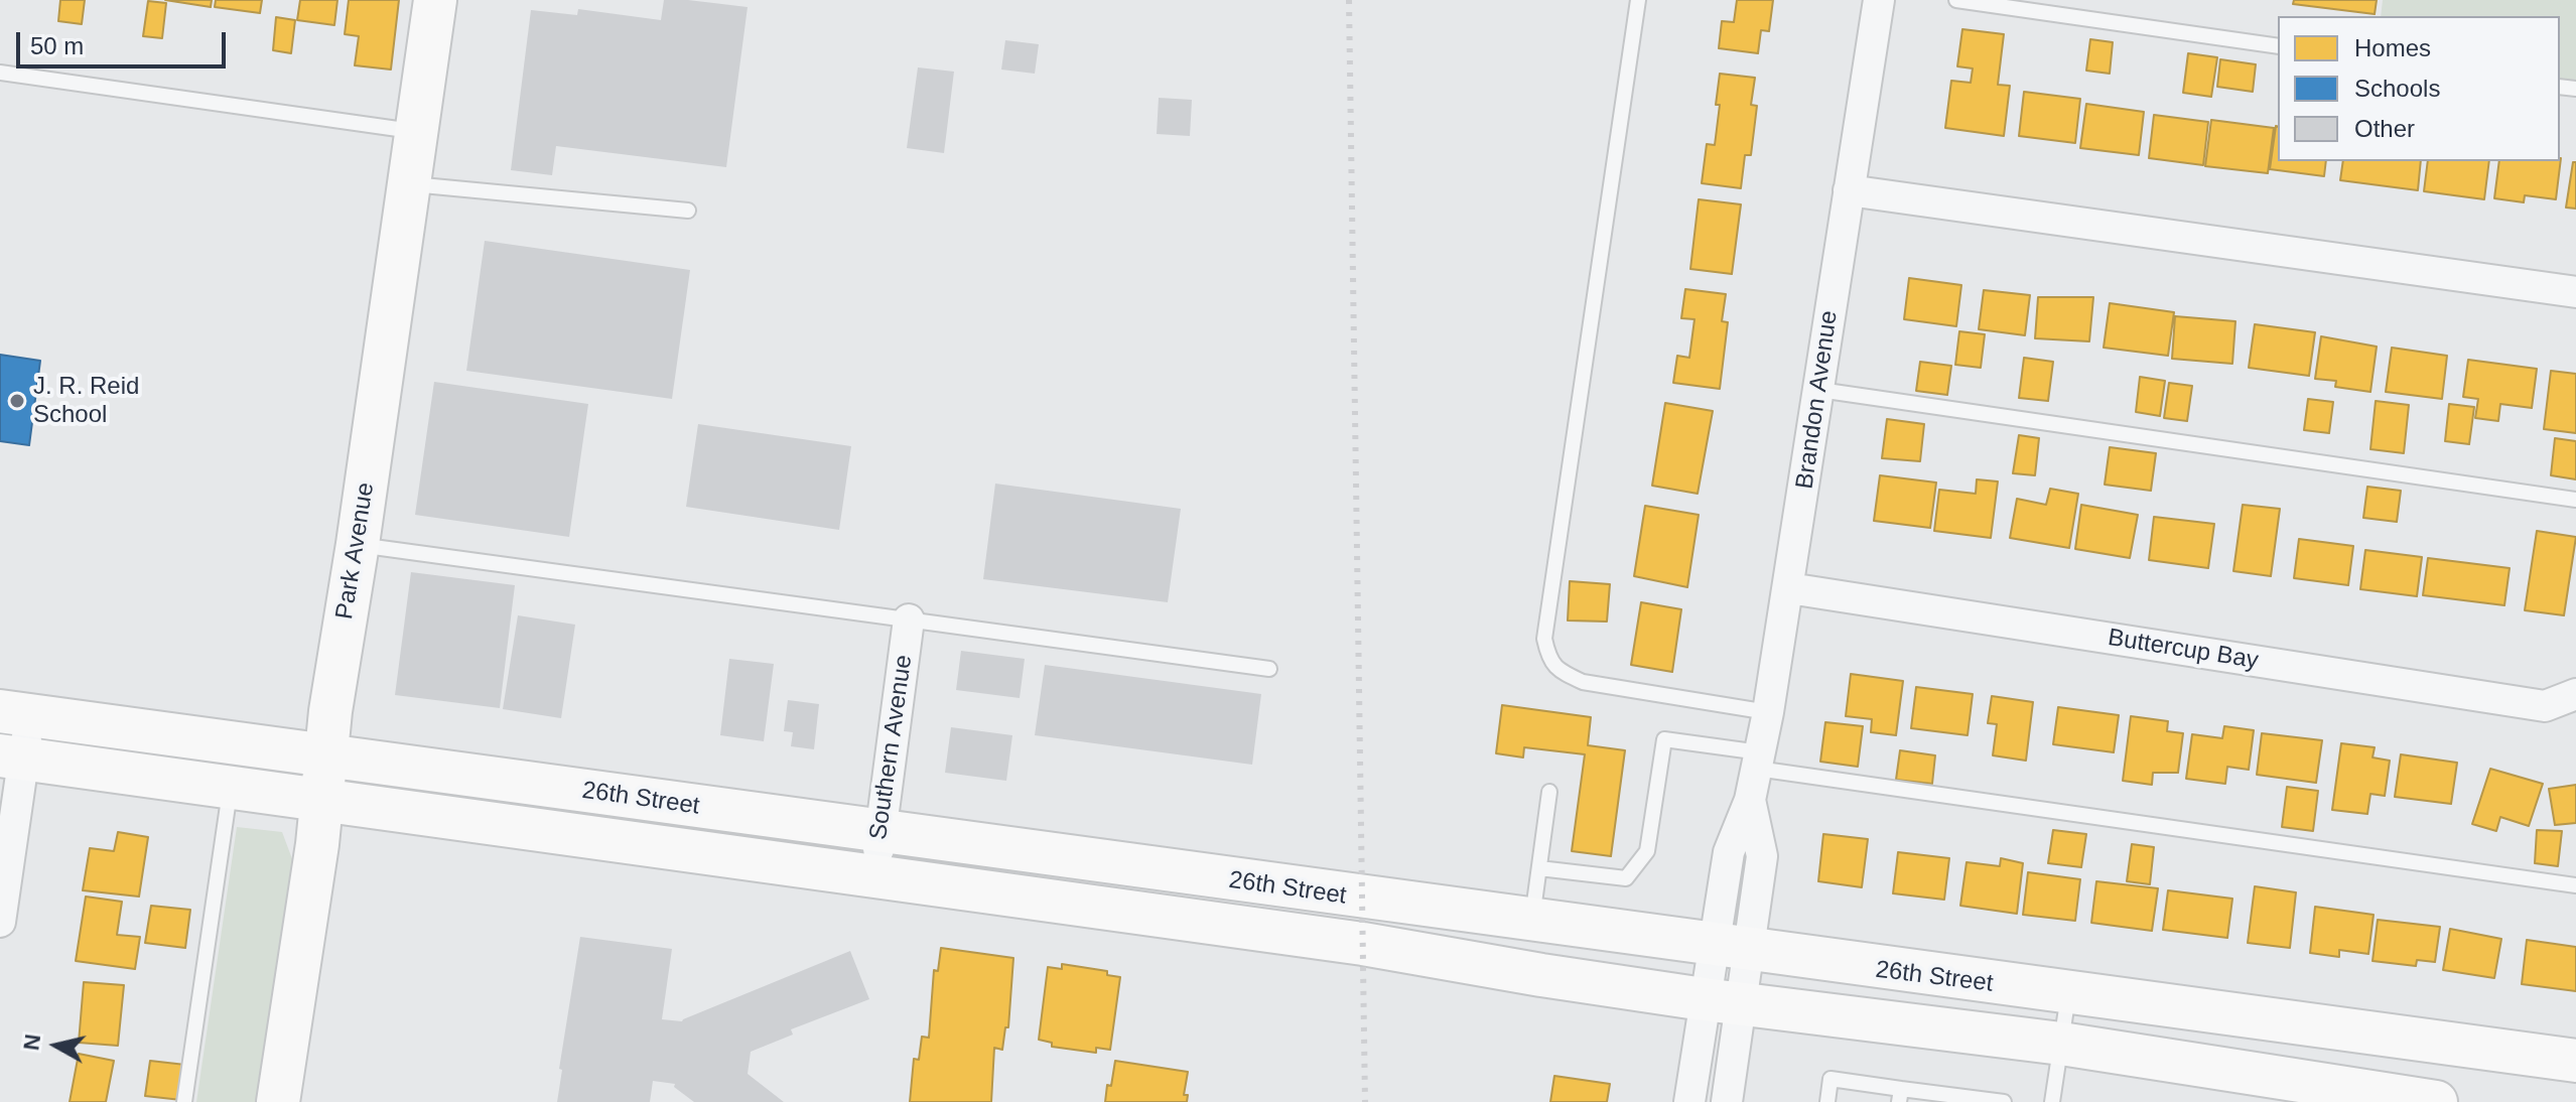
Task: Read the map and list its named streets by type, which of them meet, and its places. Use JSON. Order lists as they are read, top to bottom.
{
  "streets": {
    "street": [
      "Brandon Avenue",
      "Park Avenue",
      "Buttercup Bay",
      "Southern Avenue",
      "26th Street"
    ]
  },
  "crossings": [
    ["Brandon Avenue", "Buttercup Bay"],
    ["Brandon Avenue", "26th Street"],
    ["Park Avenue", "26th Street"],
    ["Southern Avenue", "26th Street"]
  ],
  "places": ["J. R. Reid School"],
  "legend": ["Homes", "Schools", "Other"],
  "scale_bar": "50 m",
  "north": "left"
}
